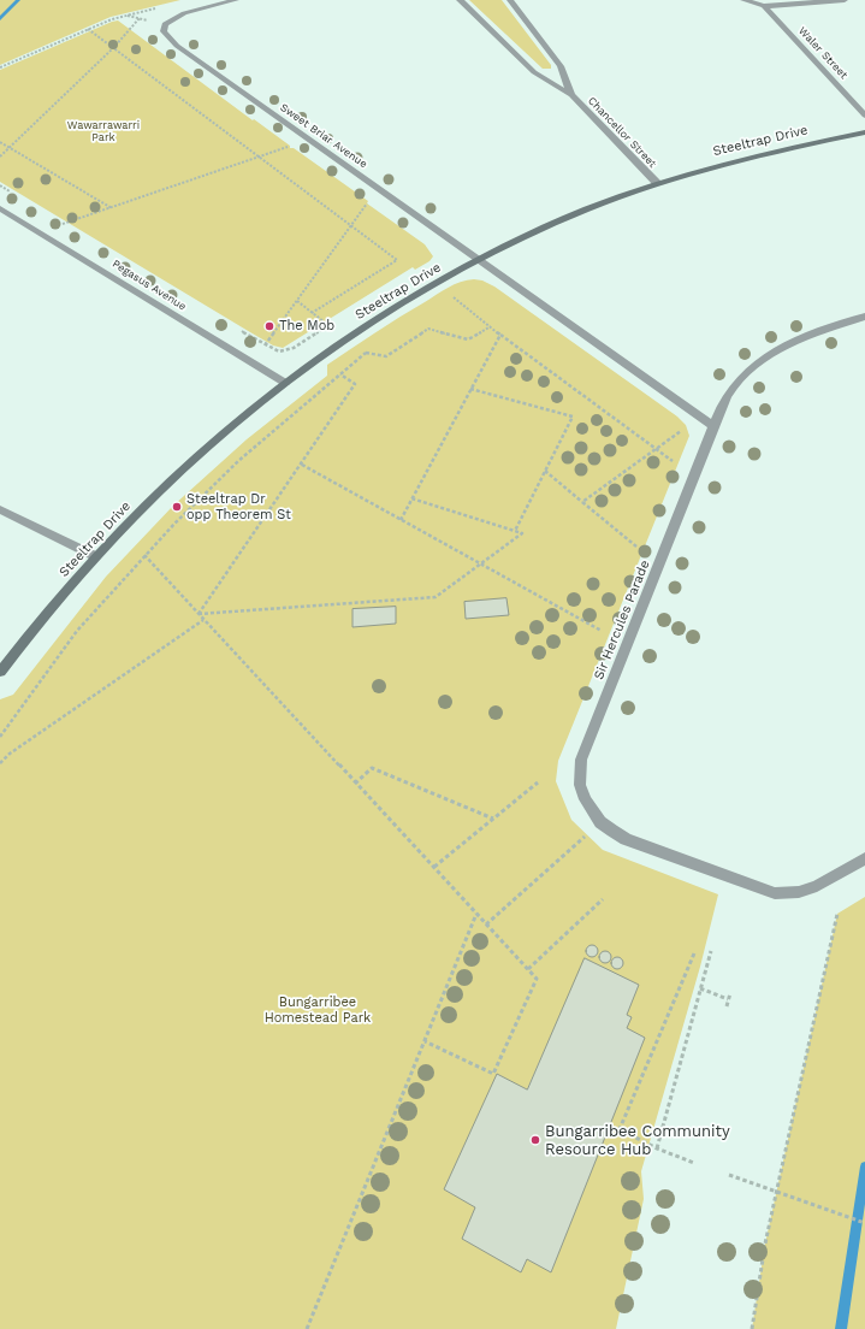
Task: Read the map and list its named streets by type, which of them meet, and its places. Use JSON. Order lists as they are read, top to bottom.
{
  "streets": {
    "street": [
      "Waler Street",
      "Chancellor Street",
      "Sweet Briar Avenue",
      "Steeltrap Drive",
      "Pegasus Avenue",
      "Sir Hercules Parade"
    ]
  },
  "crossings": [
    ["Chancellor Street", "Steeltrap Drive"],
    ["Sweet Briar Avenue", "Steeltrap Drive"],
    ["Steeltrap Drive", "Pegasus Avenue"]
  ],
  "parks": ["Wawarrawarri Park", "Bungarribee Homestead Park"],
  "places": ["The Mob", "Steeltrap Dr opp Theorem St", "Bungarribee Community Resource Hub"]
}
